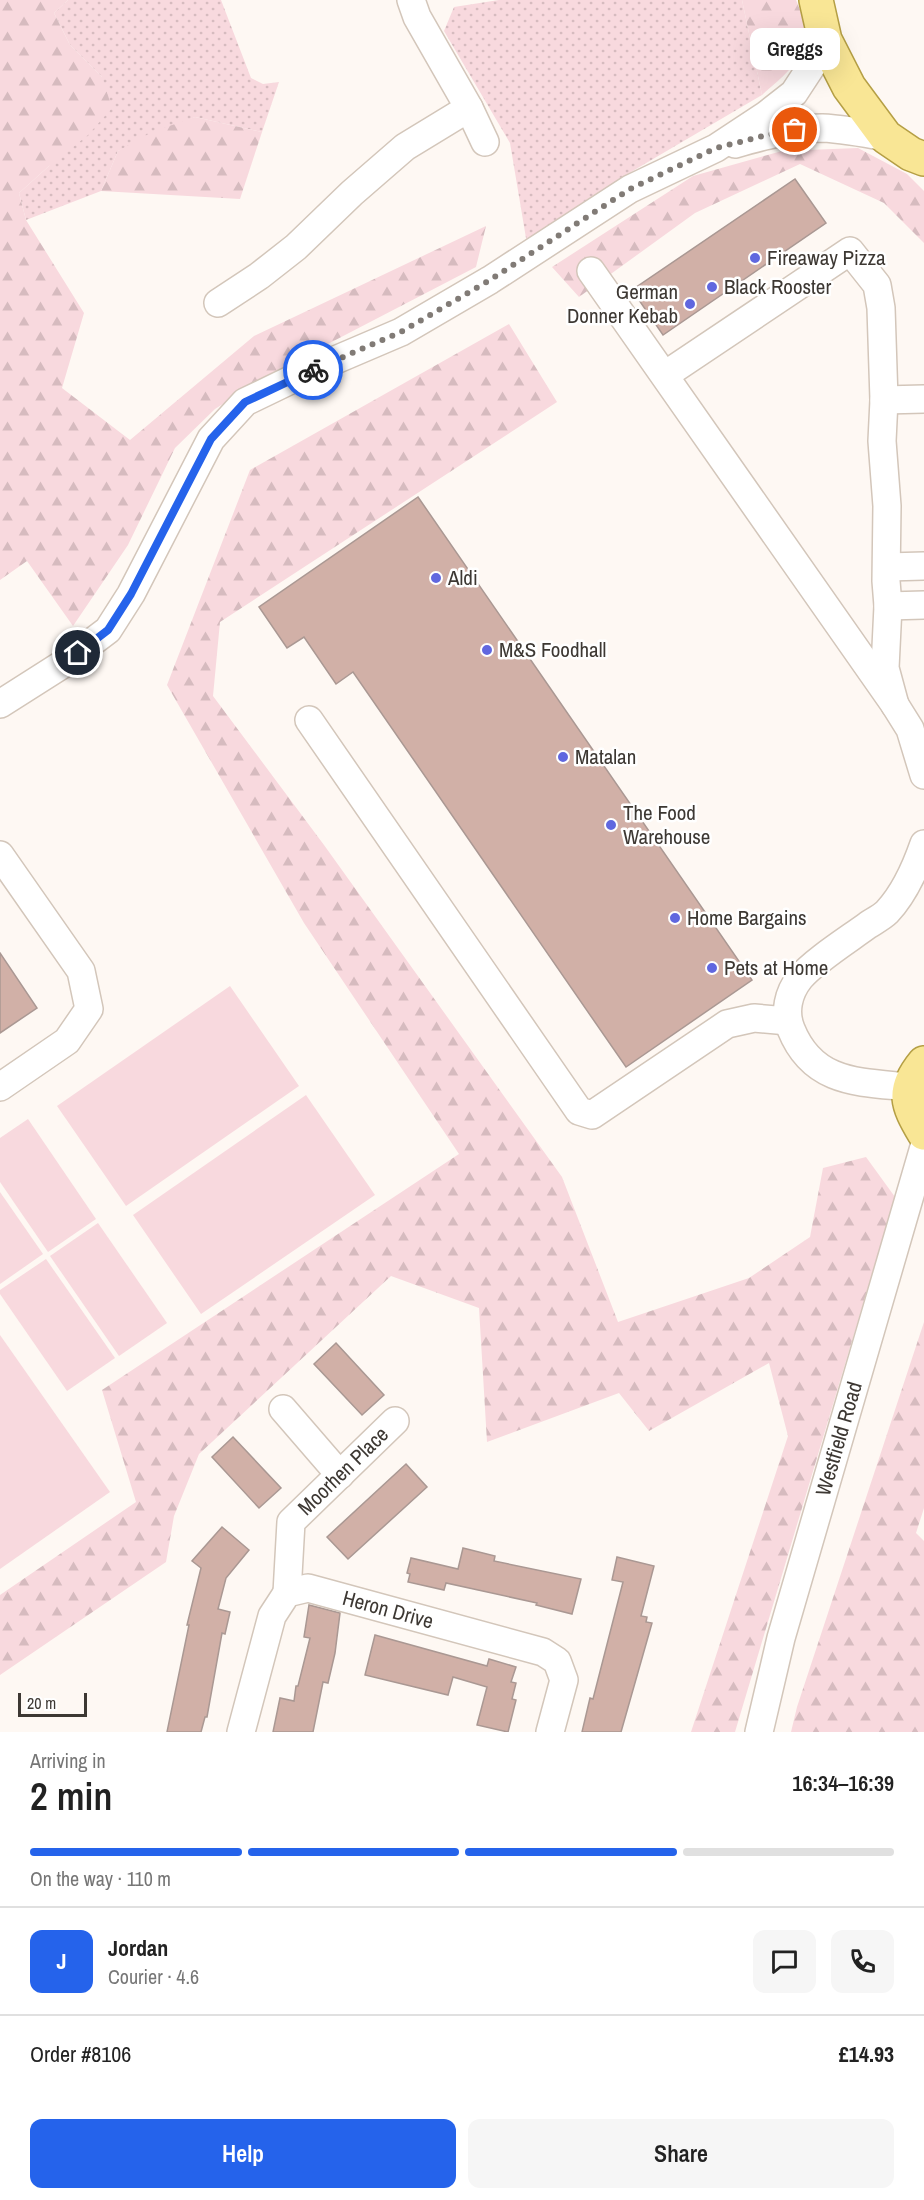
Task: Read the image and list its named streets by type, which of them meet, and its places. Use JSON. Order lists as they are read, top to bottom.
{
  "streets": {
    "street": ["Westfield Road", "Moorhen Place", "Heron Drive"]
  },
  "crossings": [
    ["Moorhen Place", "Heron Drive"]
  ],
  "places": [
    "Greggs",
    "Fireaway Pizza",
    "Black Rooster",
    "German Donner Kebab",
    "Aldi",
    "M&S Foodhall",
    "Matalan",
    "The Food Warehouse",
    "Home Bargains",
    "Pets at Home"
  ],
  "scale_bar": "20 m",
  "page": {
    "bubble": "Greggs",
    "scale": "20 m",
    "heading": ["2 min", "Arriving in", "16:34–16:39"],
    "panel": [
      "Jordan",
      "Courier · 4.6",
      "Order #8106",
      "£14.93"
    ],
    "bar": "On the way · 110 m",
    "round": "J",
    "buttons": ["Help", "Share"]
  }
}
